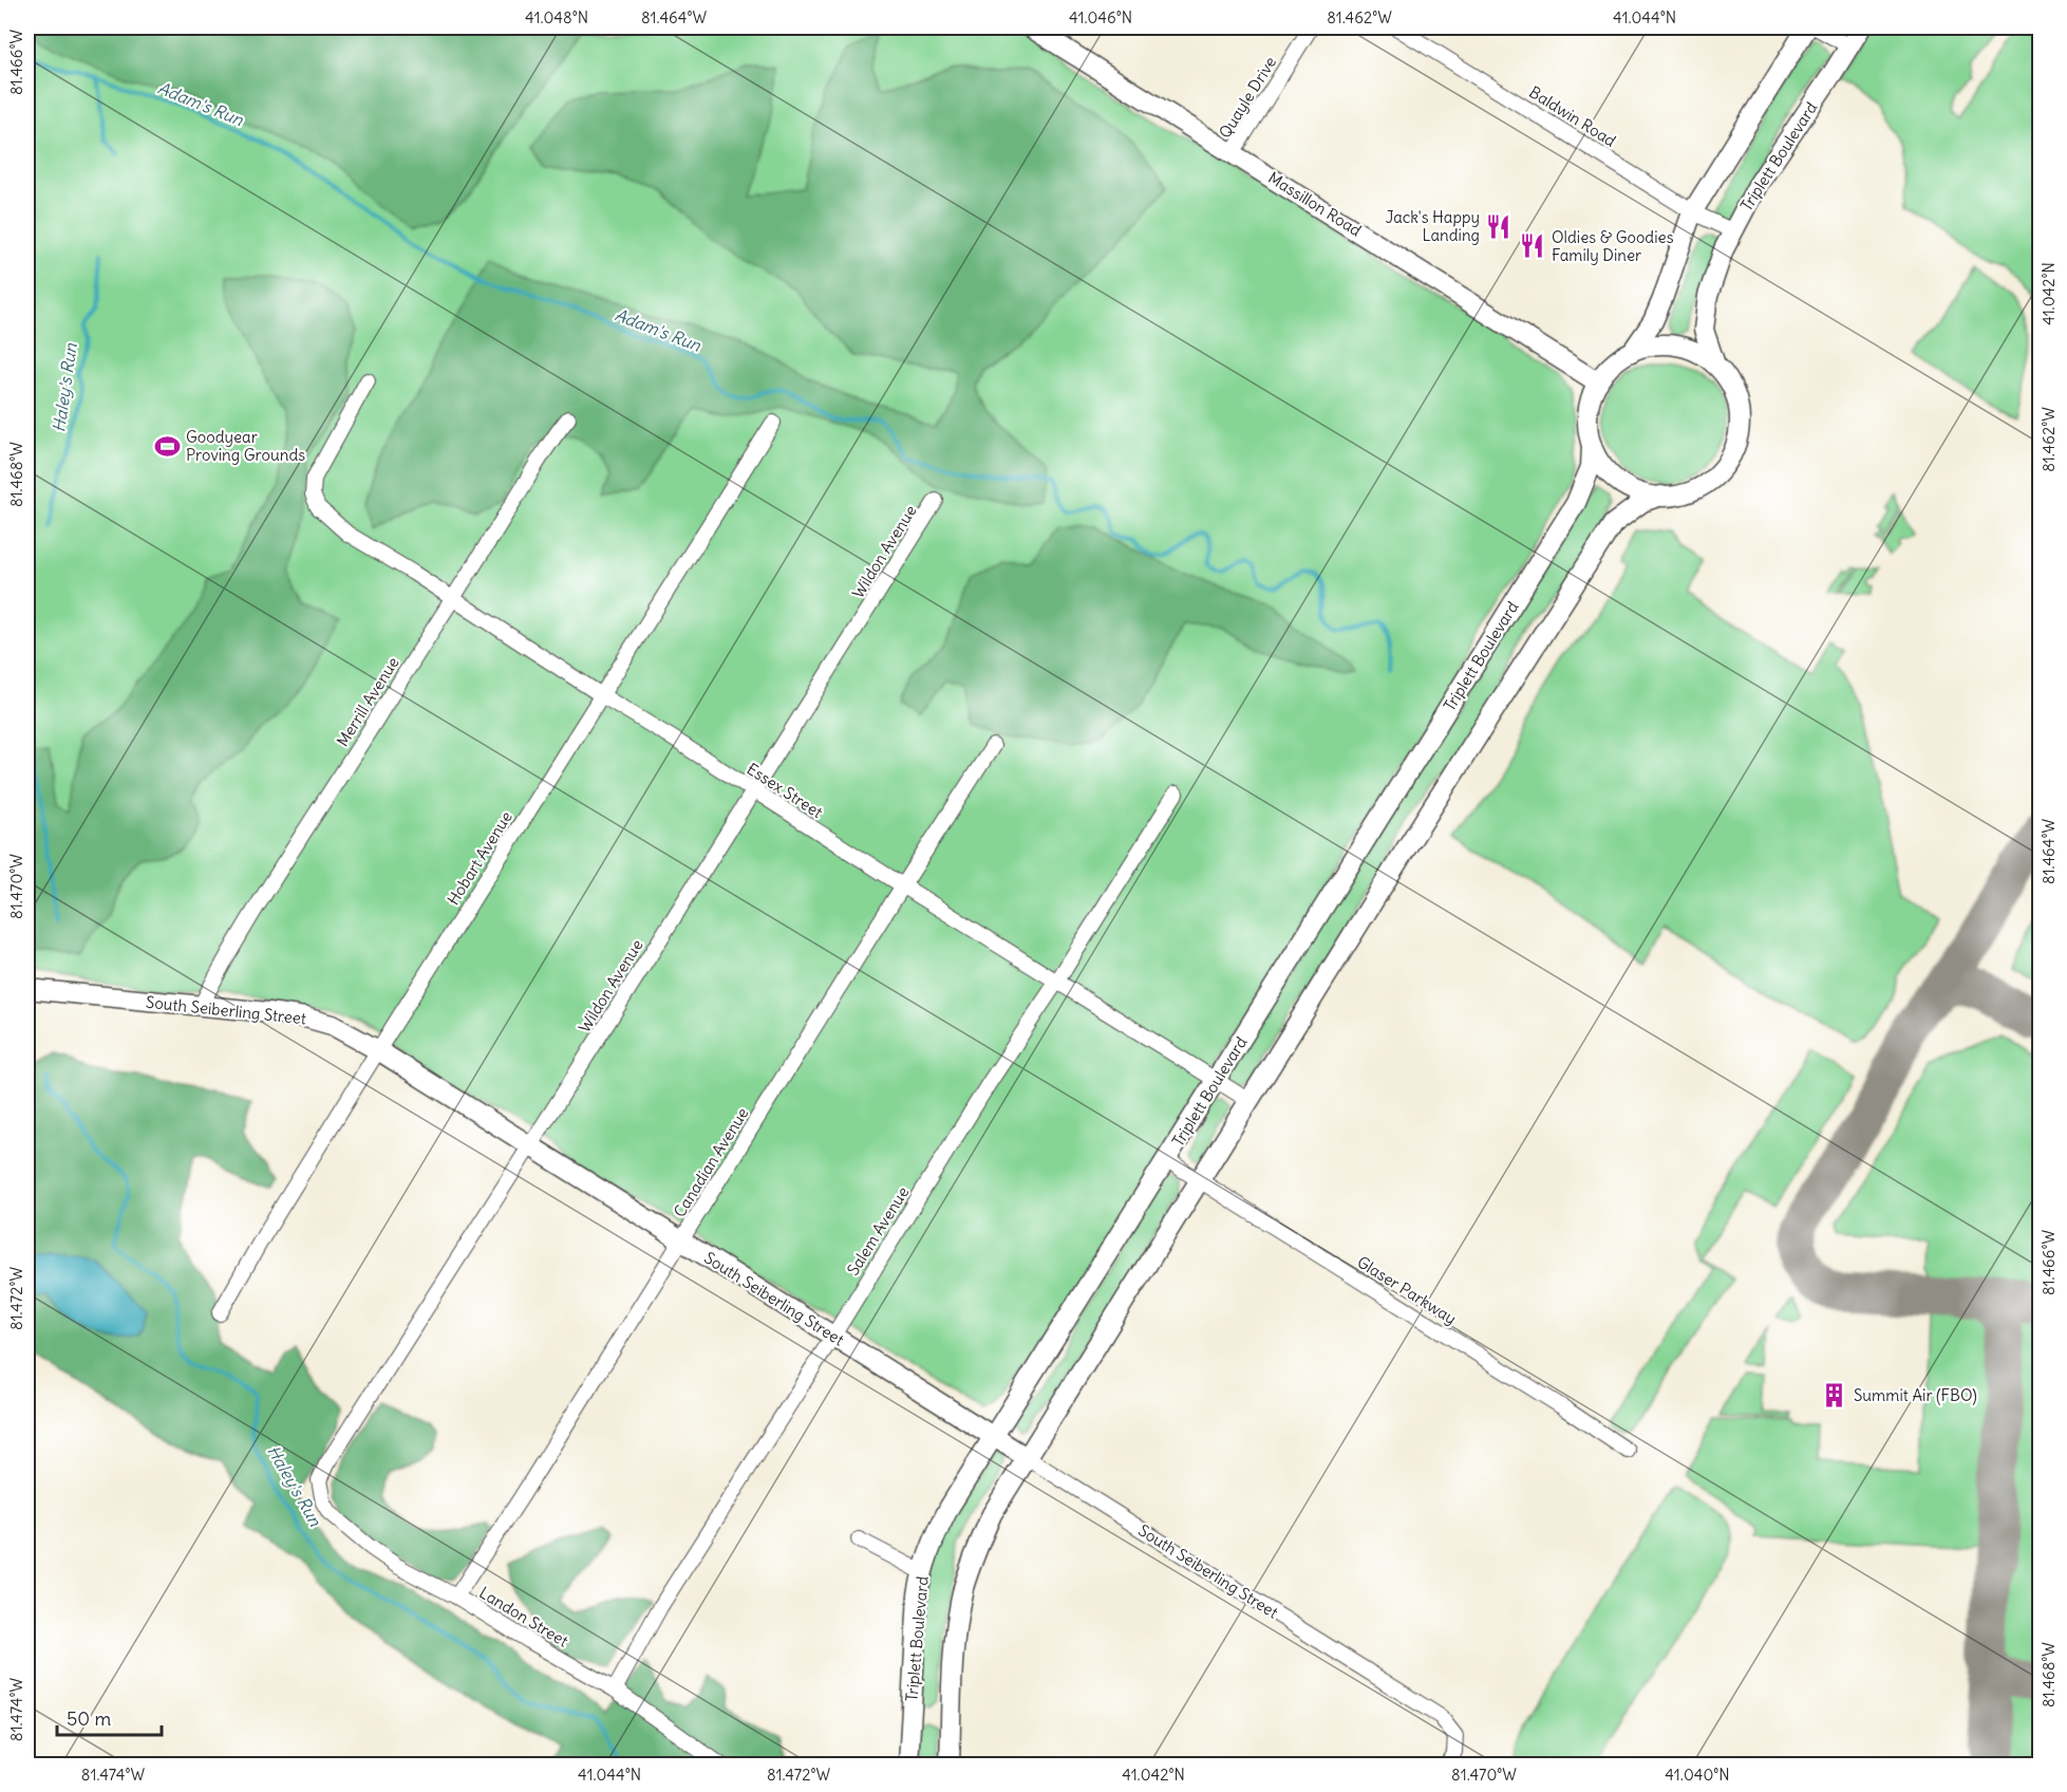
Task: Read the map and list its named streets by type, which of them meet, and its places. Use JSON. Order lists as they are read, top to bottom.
{
  "streets": {
    "main road": ["Triplett Boulevard", "Massillon Road", "South Seiberling Street"],
    "street": [
      "Quayle Drive",
      "Baldwin Road",
      "Wildon Avenue",
      "Merrill Avenue",
      "Essex Street",
      "Hobart Avenue",
      "Canadian Avenue",
      "Salem Avenue",
      "Glaser Parkway",
      "Landon Street"
    ]
  },
  "crossings": [
    ["Quayle Drive", "Massillon Road"],
    ["Baldwin Road", "Triplett Boulevard"],
    ["Triplett Boulevard", "Massillon Road"],
    ["Triplett Boulevard", "Essex Street"],
    ["Triplett Boulevard", "South Seiberling Street"],
    ["Triplett Boulevard", "Glaser Parkway"],
    ["Wildon Avenue", "Essex Street"],
    ["Wildon Avenue", "South Seiberling Street"],
    ["Wildon Avenue", "Landon Street"],
    ["Merrill Avenue", "Essex Street"],
    ["Merrill Avenue", "South Seiberling Street"],
    ["Essex Street", "Hobart Avenue"],
    ["Essex Street", "Canadian Avenue"],
    ["Essex Street", "Salem Avenue"],
    ["Hobart Avenue", "South Seiberling Street"],
    ["South Seiberling Street", "Canadian Avenue"],
    ["South Seiberling Street", "Salem Avenue"],
    ["Canadian Avenue", "Landon Street"],
    ["Salem Avenue", "Landon Street"]
  ],
  "water": ["Adam's Run", "Haley's Run"],
  "places": {
    "restaurant": ["Jack's Happy Landing", "Oldies & Goodies Family Diner"],
    "sports": ["Goodyear Proving Grounds"],
    "building": ["Summit Air (FBO)"]
  },
  "scale_bar": "50 m",
  "coordinates": [
    "41.048°N",
    "81.464°W",
    "41.046°N",
    "81.462°W",
    "41.044°N",
    "81.466°W",
    "41.042°N",
    "81.468°W",
    "81.470°W",
    "81.472°W",
    "81.474°W",
    "41.040°N"
  ]
}
